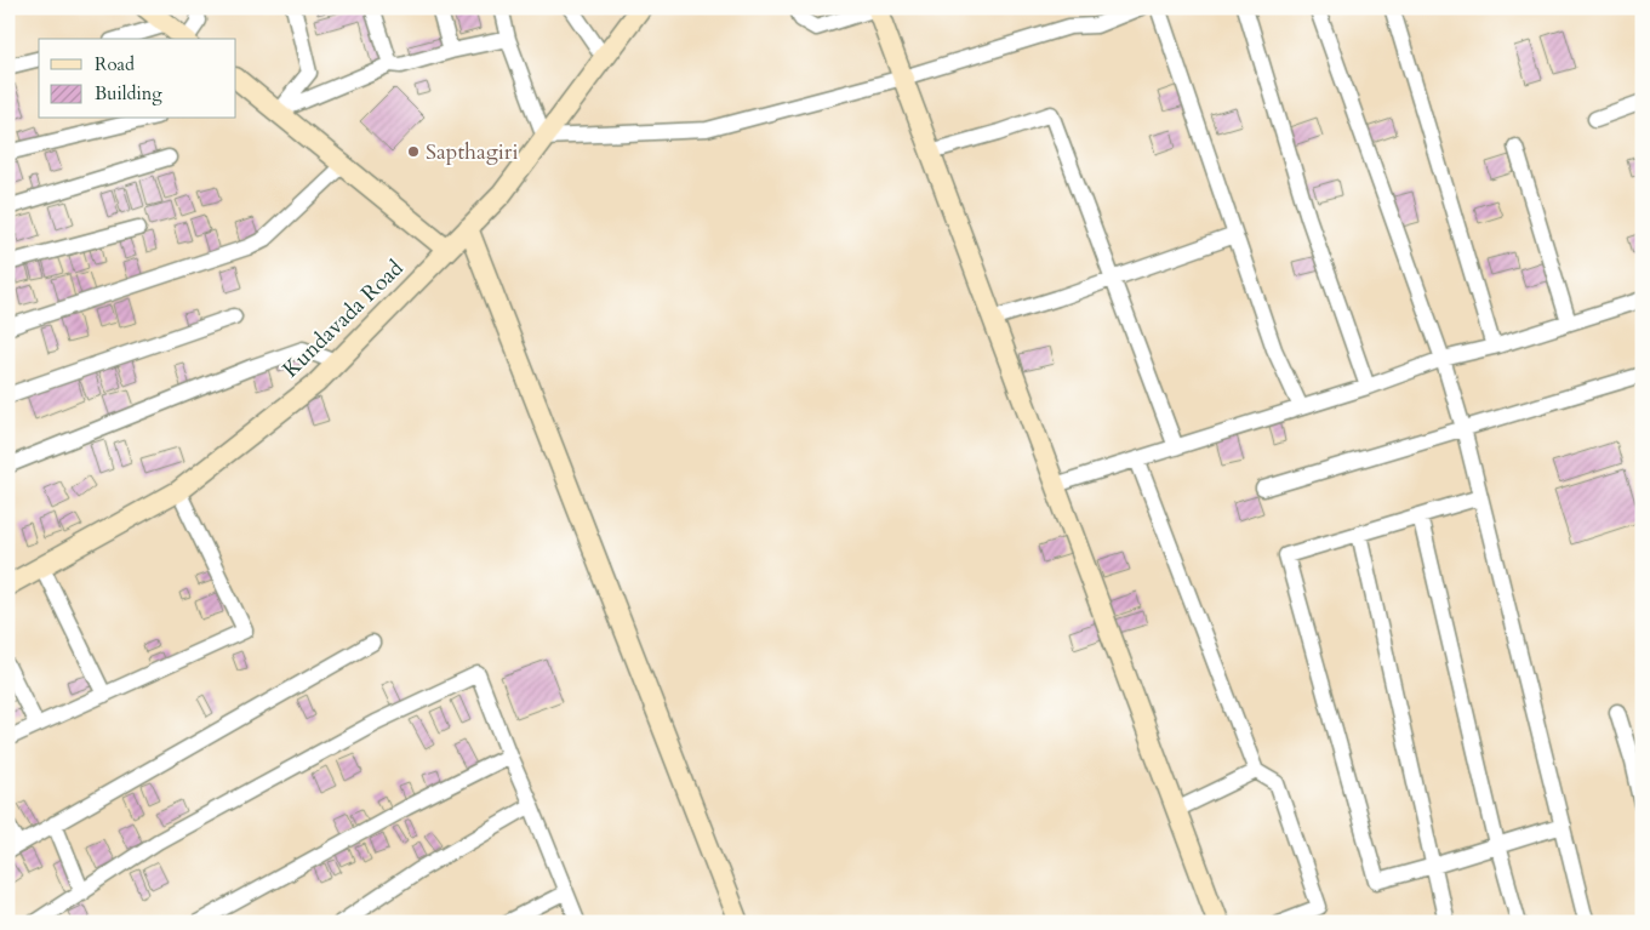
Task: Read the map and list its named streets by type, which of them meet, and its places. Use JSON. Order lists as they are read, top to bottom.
{
  "streets": {
    "street": ["Kundavada Road"]
  },
  "places": ["Sapthagiri"],
  "legend": ["Road", "Building"]
}
